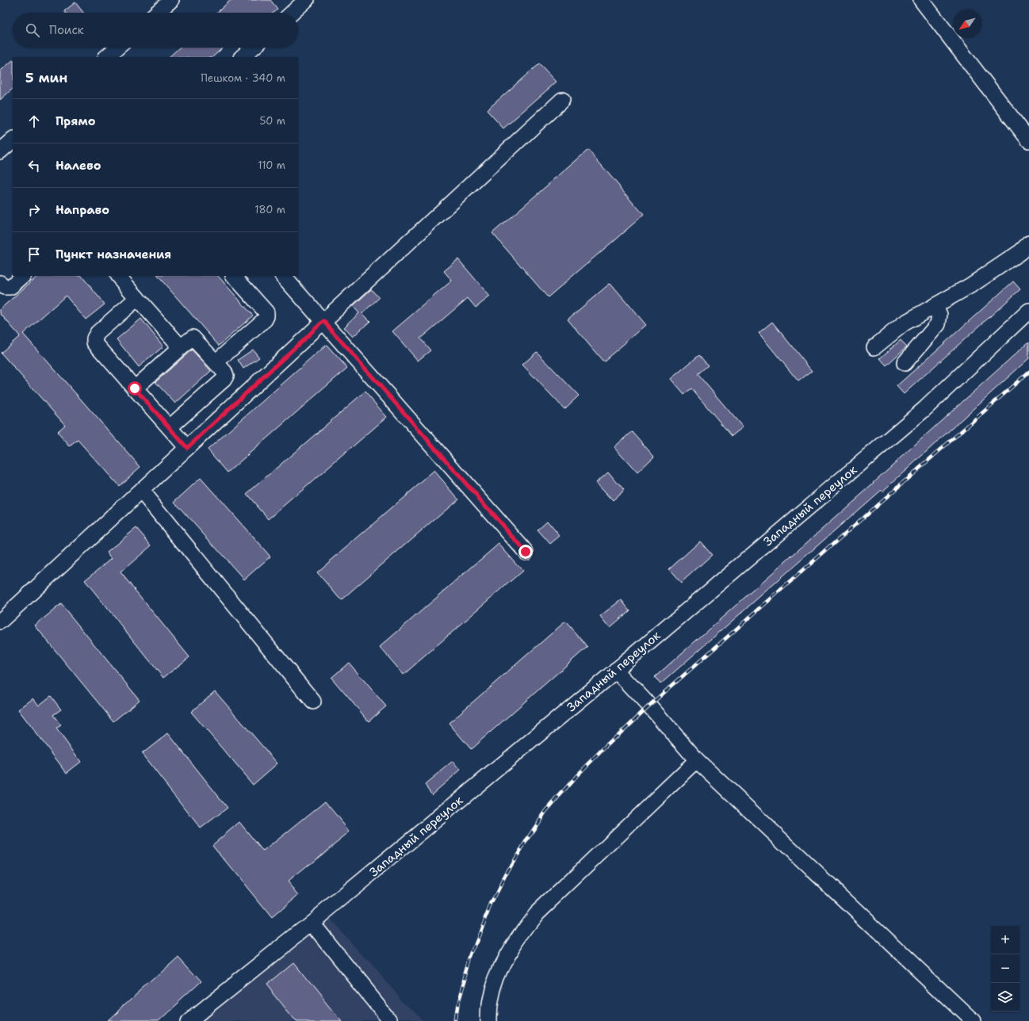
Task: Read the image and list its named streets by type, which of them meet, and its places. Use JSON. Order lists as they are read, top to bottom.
{
  "streets": {
    "street": ["Западный переулок"]
  },
  "north": "bottom left",
  "page": {
    "search": "Поиск",
    "heading": ["5 мин", "Пешком · 340 m"],
    "list": [
      ["Прямо", "50 m"],
      ["Налево", "110 m"],
      ["Направо", "180 m"],
      "Пункт назначения"
    ],
    "map_buttons": ["+", "−"]
  }
}
